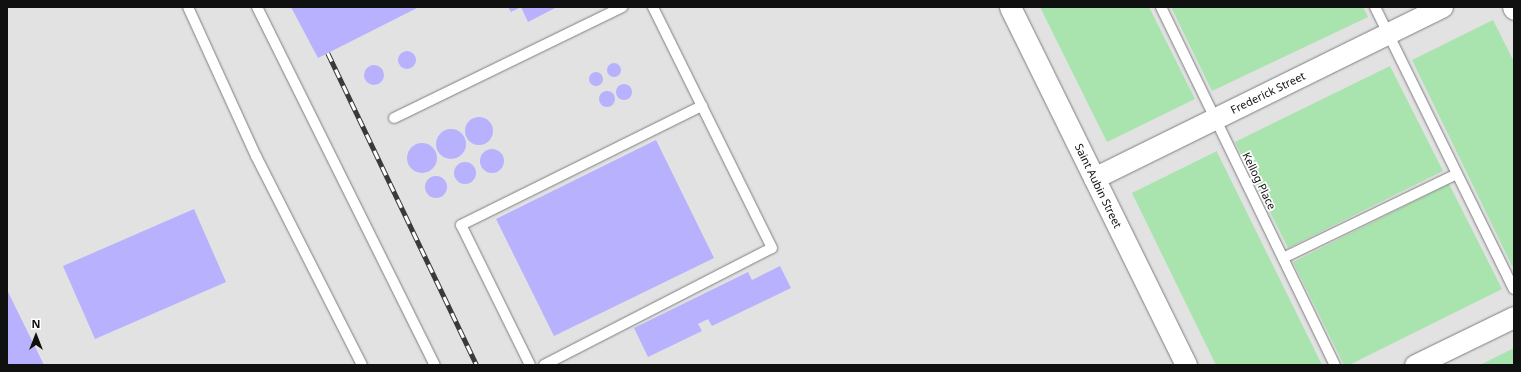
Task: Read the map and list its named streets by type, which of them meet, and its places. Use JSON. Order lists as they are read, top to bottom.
{
  "streets": {
    "street": ["Frederick Street", "Saint Aubin Street"],
    "lane": ["Kellog Place"]
  },
  "crossings": [
    ["Frederick Street", "Kellog Place"],
    ["Frederick Street", "Saint Aubin Street"]
  ],
  "north": "top"
}
